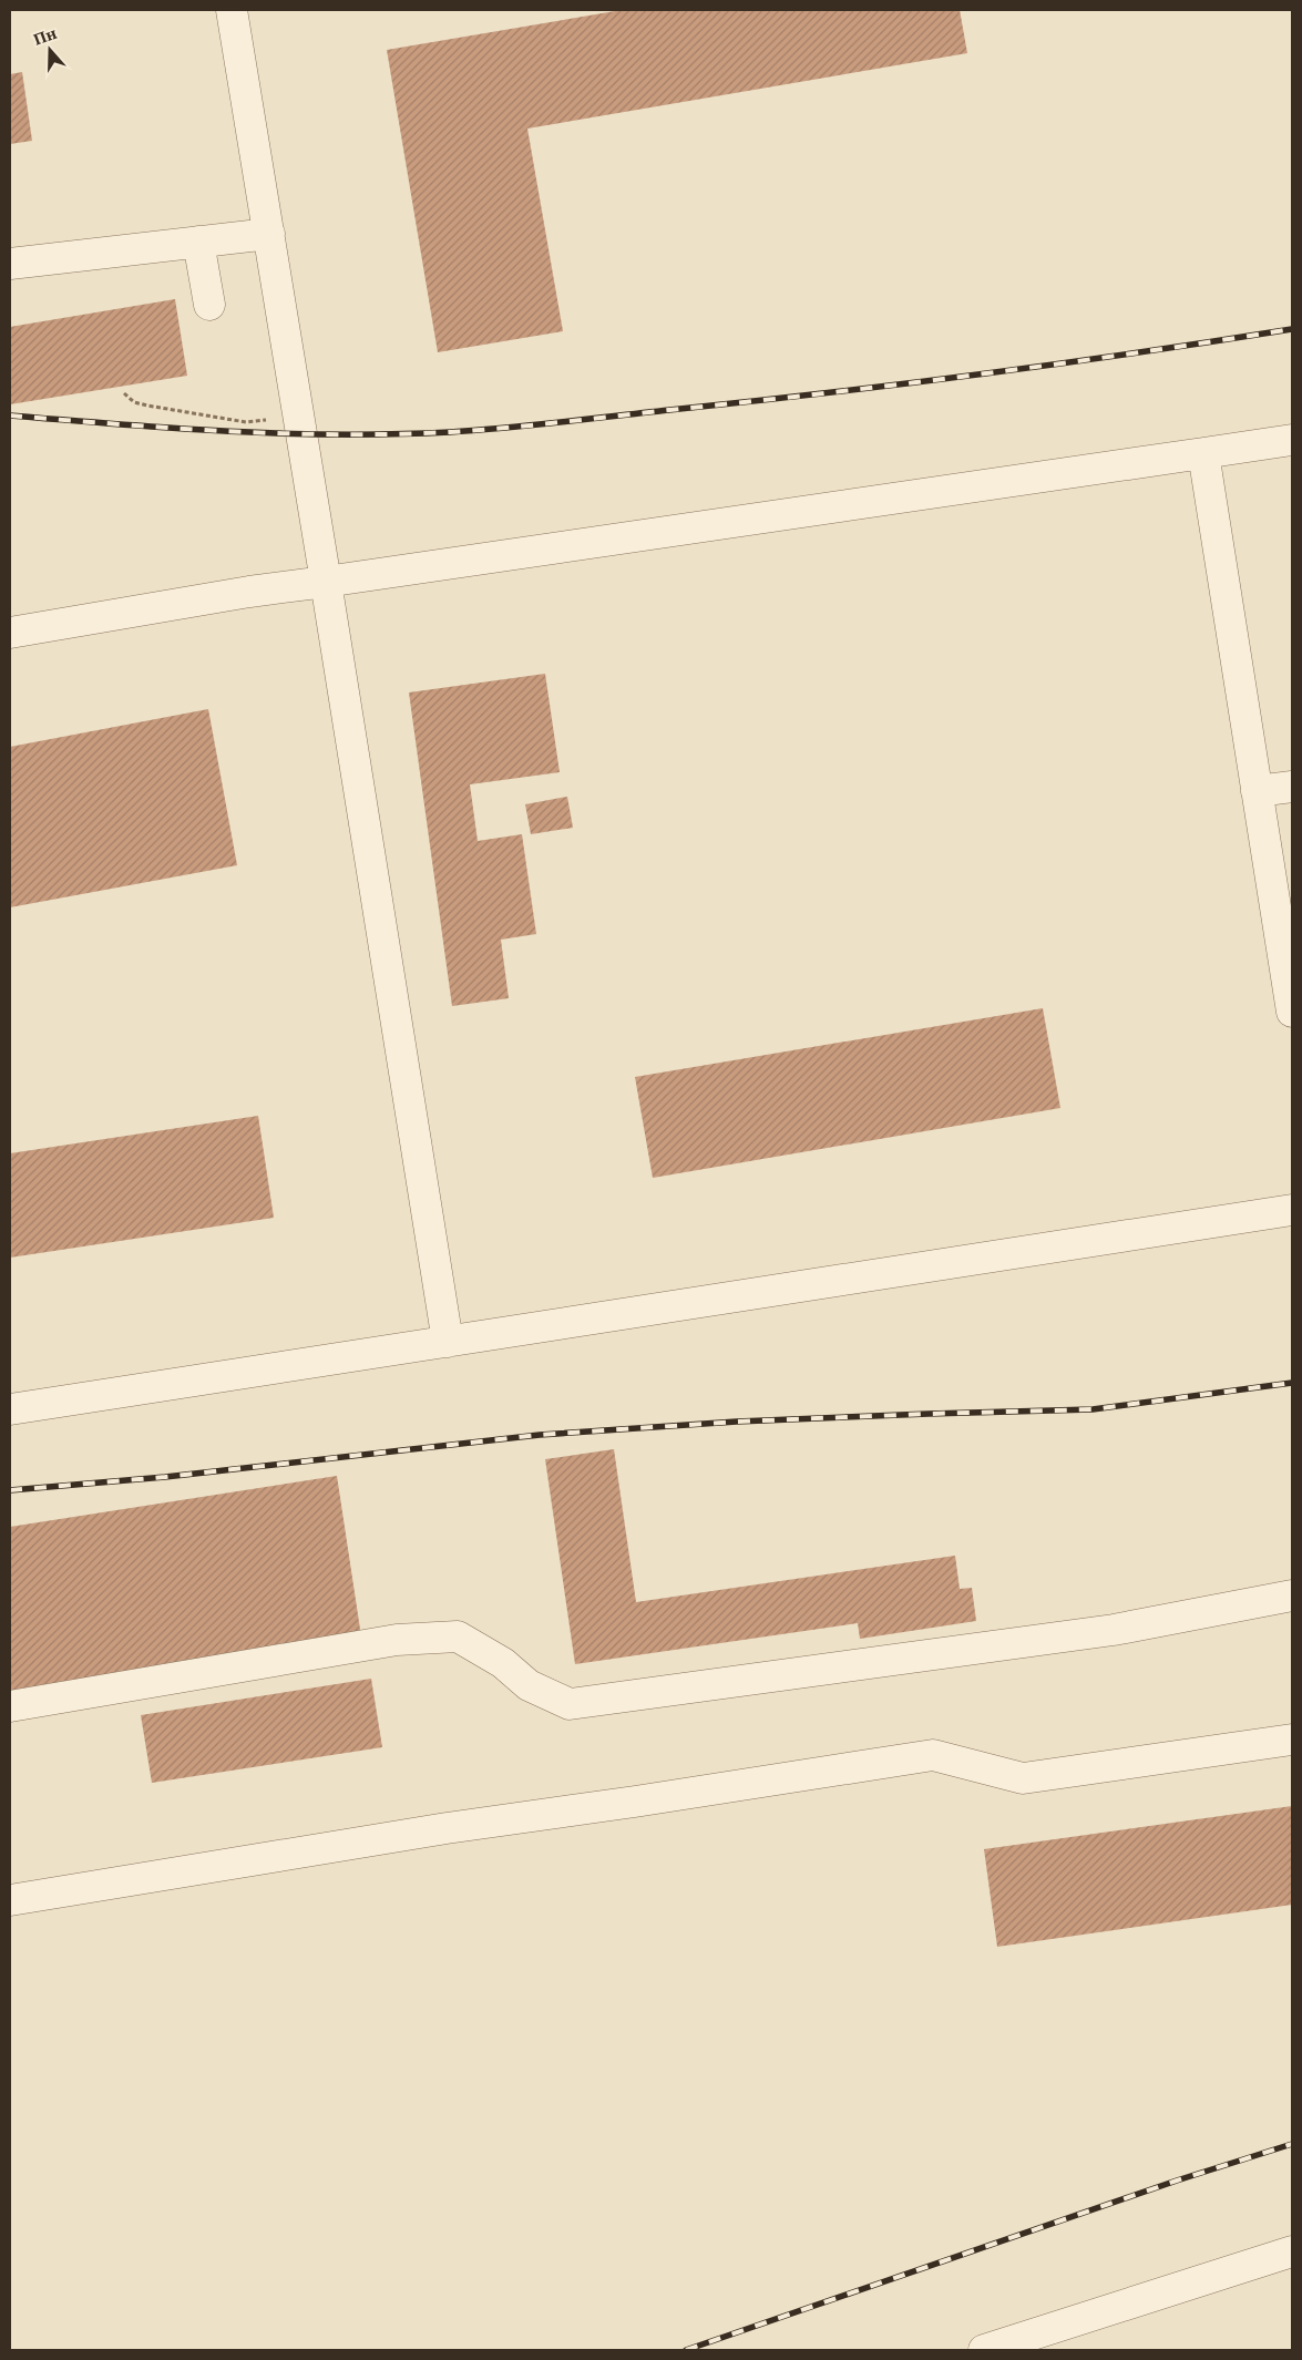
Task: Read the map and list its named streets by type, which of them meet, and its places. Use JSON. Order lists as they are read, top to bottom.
{
  "north": "top"
}
